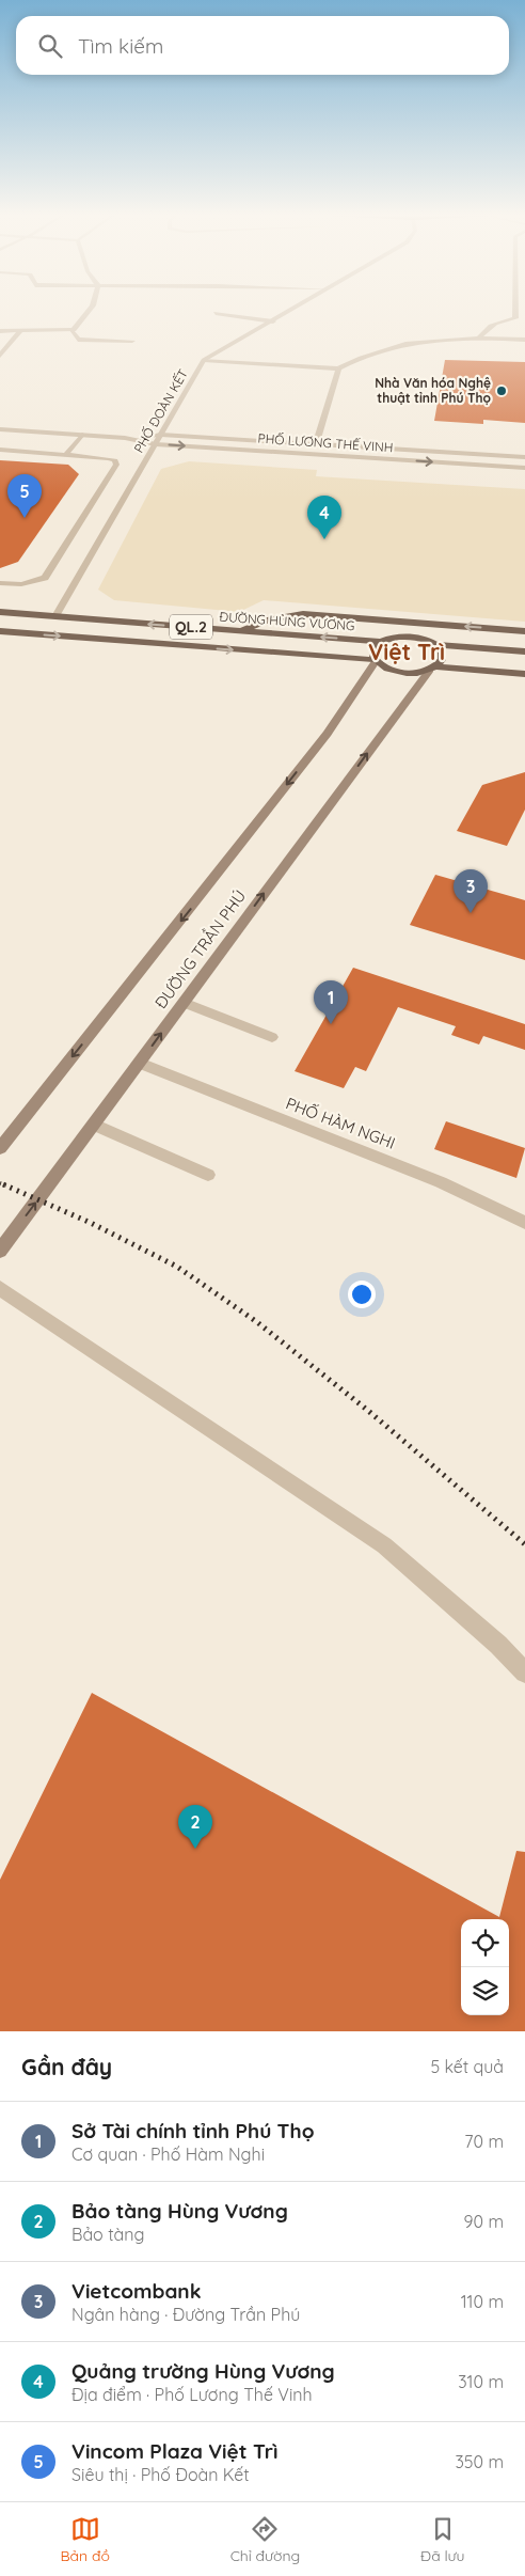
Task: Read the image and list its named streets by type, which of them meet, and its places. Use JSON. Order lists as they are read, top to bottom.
{
  "streets": {
    "main road": ["ĐƯỜNG HÙNG VƯƠNG", "QL.2", "ĐƯỜNG TRẦN PHÚ"],
    "street": ["PHỐ ĐOÀN KẾT", "PHỐ LƯƠNG THẾ VINH", "PHỐ HÀM NGHI"]
  },
  "crossings": [
    ["PHỐ ĐOÀN KẾT", "PHỐ LƯƠNG THẾ VINH"],
    ["PHỐ ĐOÀN KẾT", "ĐƯỜNG HÙNG VƯƠNG"],
    ["ĐƯỜNG HÙNG VƯƠNG", "QL.2"],
    ["QL.2", "ĐƯỜNG TRẦN PHÚ"],
    ["ĐƯỜNG TRẦN PHÚ", "PHỐ HÀM NGHI"]
  ],
  "districts": ["Việt Trì"],
  "places": ["Nhà Văn hóa Nghệ thuật tỉnh Phú Thọ"],
  "page": {
    "search": "Tìm kiếm",
    "pins": [
      "5",
      "4",
      "3",
      "1",
      "2"
    ],
    "heading": ["Gần đây", "5 kết quả"],
    "list": [
      {
        "mark": "1",
        "name": "Sở Tài chính tỉnh Phú Thọ",
        "note": "Cơ quan · Phố Hàm Nghi",
        "value": "70 m"
      },
      {
        "mark": "2",
        "name": "Bảo tàng Hùng Vương",
        "note": "Bảo tàng",
        "value": "90 m"
      },
      {
        "mark": "3",
        "name": "Vietcombank",
        "note": "Ngân hàng · Đường Trần Phú",
        "value": "110 m"
      },
      {
        "mark": "4",
        "name": "Quảng trường Hùng Vương",
        "note": "Địa điểm · Phố Lương Thế Vinh",
        "value": "310 m"
      },
      {
        "mark": "5",
        "name": "Vincom Plaza Việt Trì",
        "note": "Siêu thị · Phố Đoàn Kết",
        "value": "350 m"
      }
    ],
    "nav": ["Bản đồ", "Chỉ đường", "Đã lưu"]
  }
}
